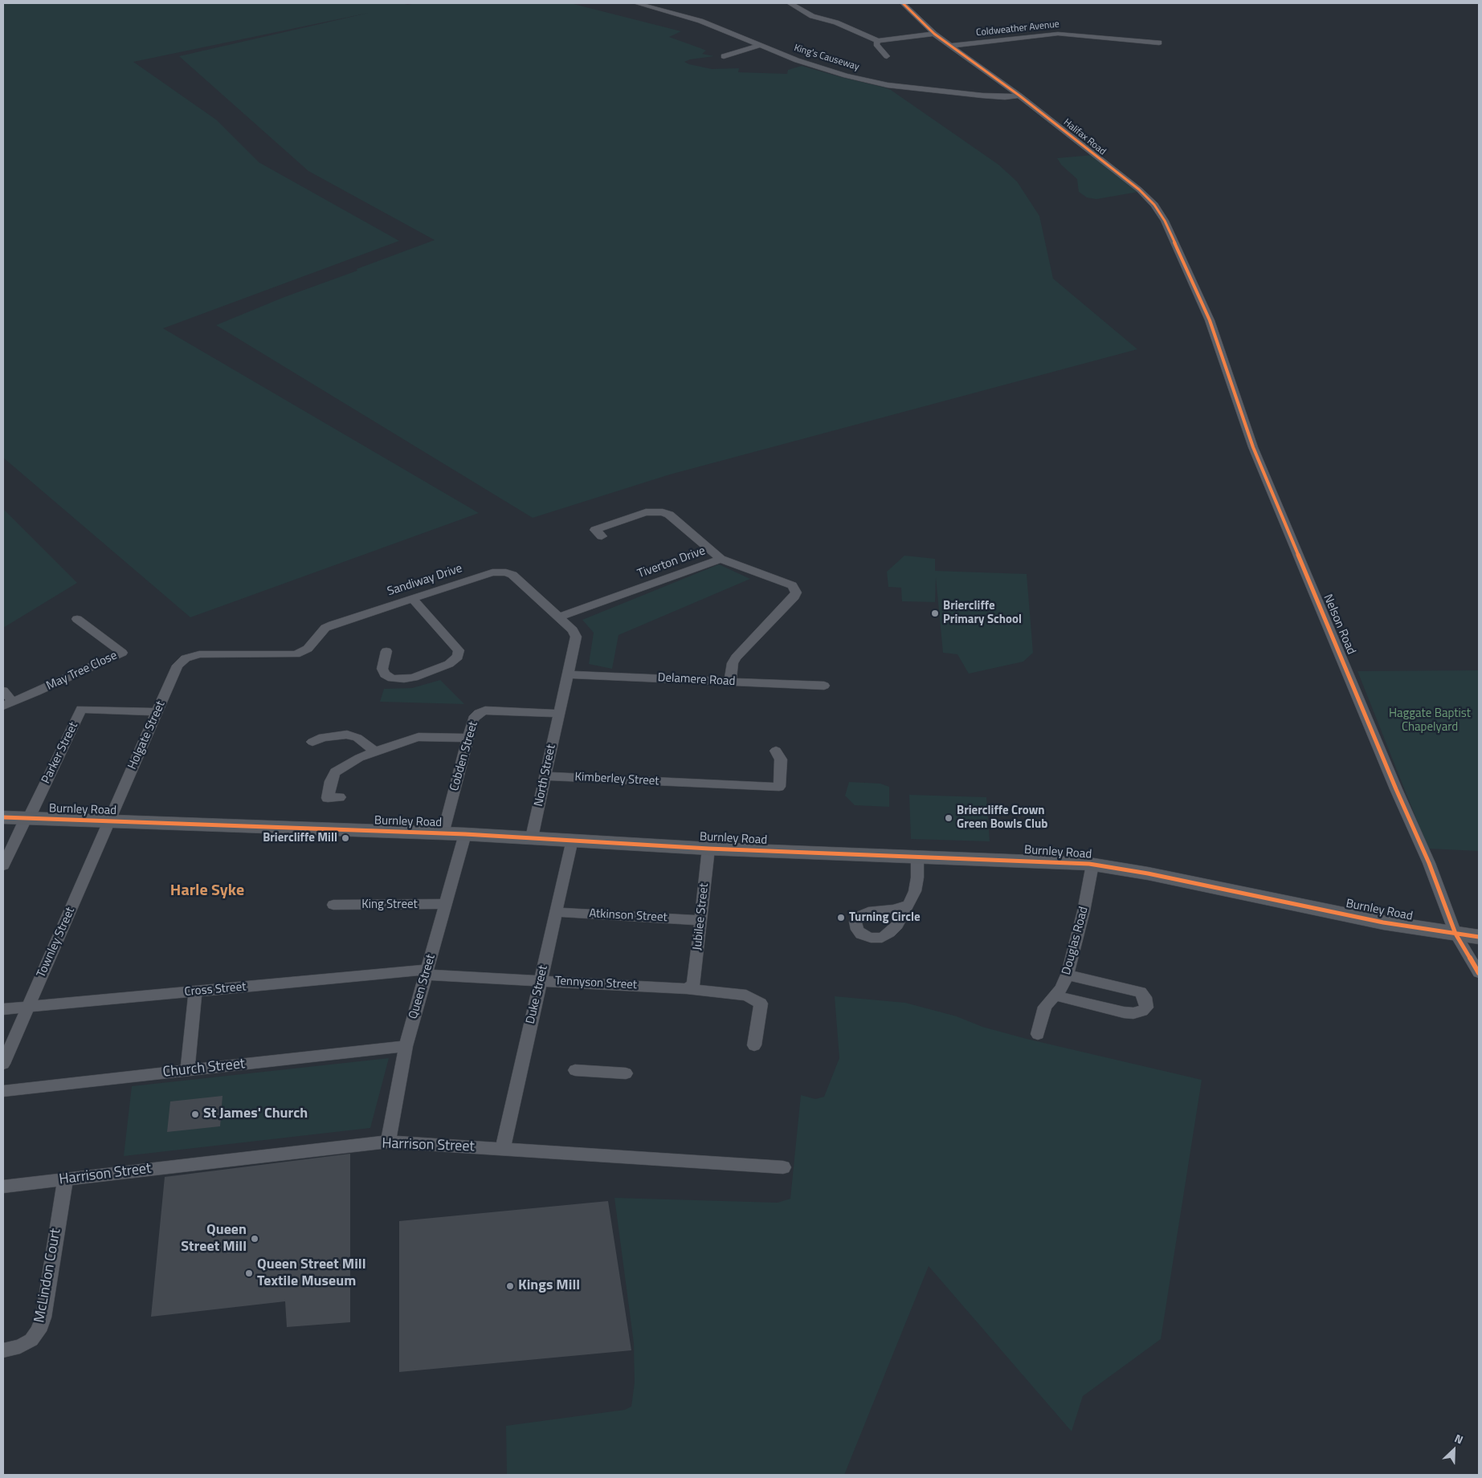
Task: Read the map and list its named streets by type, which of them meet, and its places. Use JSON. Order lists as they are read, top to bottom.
{
  "streets": {
    "street": [
      "Coldweather Avenue",
      "King's Causeway",
      "Halifax Road",
      "Tiverton Drive",
      "Sandiway Drive",
      "Nelson Road",
      "May Tree Close",
      "Delamere Road",
      "Holgate Street",
      "Parker Street",
      "Cobden Street",
      "North Street",
      "Kimberley Street",
      "Burnley Road",
      "King Street",
      "Atkinson Street",
      "Jubilee Street",
      "Douglas Road",
      "Townley Street",
      "Tennyson Street",
      "Queen Street",
      "Cross Street",
      "Duke Street",
      "Church Street",
      "Harrison Street",
      "McLindon Court"
    ]
  },
  "crossings": [
    ["Coldweather Avenue", "Halifax Road"],
    ["King's Causeway", "Halifax Road"],
    ["Halifax Road", "Nelson Road"],
    ["Tiverton Drive", "Sandiway Drive"],
    ["Tiverton Drive", "Delamere Road"],
    ["Sandiway Drive", "Delamere Road"],
    ["Sandiway Drive", "Holgate Street"],
    ["Sandiway Drive", "Cobden Street"],
    ["Sandiway Drive", "North Street"],
    ["Nelson Road", "Burnley Road"],
    ["Holgate Street", "Parker Street"],
    ["Holgate Street", "Burnley Road"],
    ["Holgate Street", "Townley Street"],
    ["Parker Street", "Burnley Road"],
    ["Cobden Street", "North Street"],
    ["Cobden Street", "Burnley Road"],
    ["North Street", "Kimberley Street"],
    ["North Street", "Burnley Road"],
    ["Burnley Road", "Jubilee Street"],
    ["Burnley Road", "Douglas Road"],
    ["Burnley Road", "Townley Street"],
    ["Burnley Road", "Queen Street"],
    ["Burnley Road", "Duke Street"],
    ["King Street", "Queen Street"],
    ["Atkinson Street", "Jubilee Street"],
    ["Atkinson Street", "Duke Street"],
    ["Jubilee Street", "Tennyson Street"],
    ["Townley Street", "Cross Street"],
    ["Tennyson Street", "Queen Street"],
    ["Tennyson Street", "Cross Street"],
    ["Tennyson Street", "Duke Street"],
    ["Queen Street", "Cross Street"],
    ["Queen Street", "Church Street"],
    ["Queen Street", "Harrison Street"],
    ["Duke Street", "Harrison Street"],
    ["Harrison Street", "McLindon Court"]
  ],
  "districts": ["Harle Syke"],
  "parks": ["Haggate Baptist Chapelyard"],
  "places": [
    "Briercliffe Primary School",
    "Briercliffe Crown Green Bowls Club",
    "Briercliffe Mill",
    "Turning Circle",
    "St James' Church",
    "Queen Street Mill",
    "Queen Street Mill Textile Museum",
    "Kings Mill"
  ],
  "north": "top right"
}
